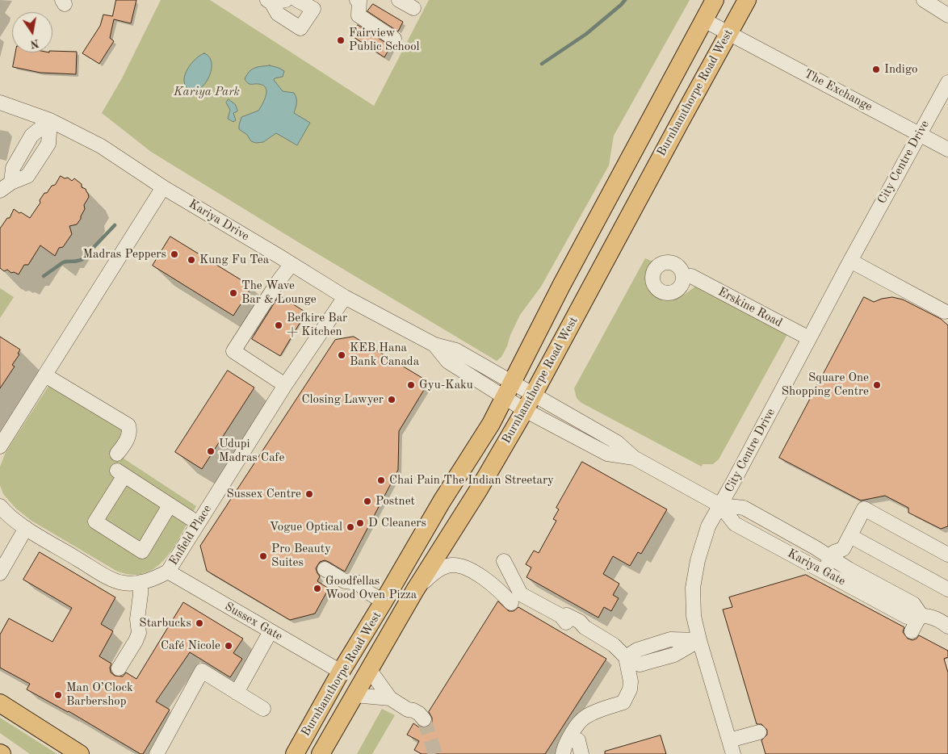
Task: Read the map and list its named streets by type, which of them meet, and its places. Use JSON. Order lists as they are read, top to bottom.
{
  "streets": {
    "main road": ["Burnhamthorpe Road West"],
    "street": [
      "The Exchange",
      "City Centre Drive",
      "Kariya Drive",
      "Erskine Road",
      "Enfield Place",
      "Kariya Gate",
      "Sussex Gate"
    ]
  },
  "crossings": [
    ["The Exchange", "Burnhamthorpe Road West"],
    ["The Exchange", "City Centre Drive"],
    ["Burnhamthorpe Road West", "Kariya Drive"],
    ["Burnhamthorpe Road West", "Kariya Gate"],
    ["Burnhamthorpe Road West", "Sussex Gate"],
    ["City Centre Drive", "Erskine Road"],
    ["City Centre Drive", "Kariya Gate"],
    ["Kariya Drive", "Enfield Place"],
    ["Kariya Drive", "Kariya Gate"],
    ["Enfield Place", "Sussex Gate"]
  ],
  "parks": ["Kariya Park"],
  "places": [
    "Fairview Public School",
    "Indigo",
    "Madras Peppers",
    "Kung Fu Tea",
    "The Wave Bar & Lounge",
    "Befkire Bar + Kitchen",
    "KEB Hana Bank Canada",
    "Gyu-Kaku",
    "Square One Shopping Centre",
    "Closing Lawyer",
    "Udupi Madras Cafe",
    "Chai Pain The Indian Streetary",
    "Sussex Centre",
    "Postnet",
    "D Cleaners",
    "Vogue Optical",
    "Pro Beauty Suites",
    "Goodfellas Wood Oven Pizza",
    "Starbucks",
    "Café Nicole",
    "Man O’Clock Barbershop"
  ],
  "north": "bottom"
}
